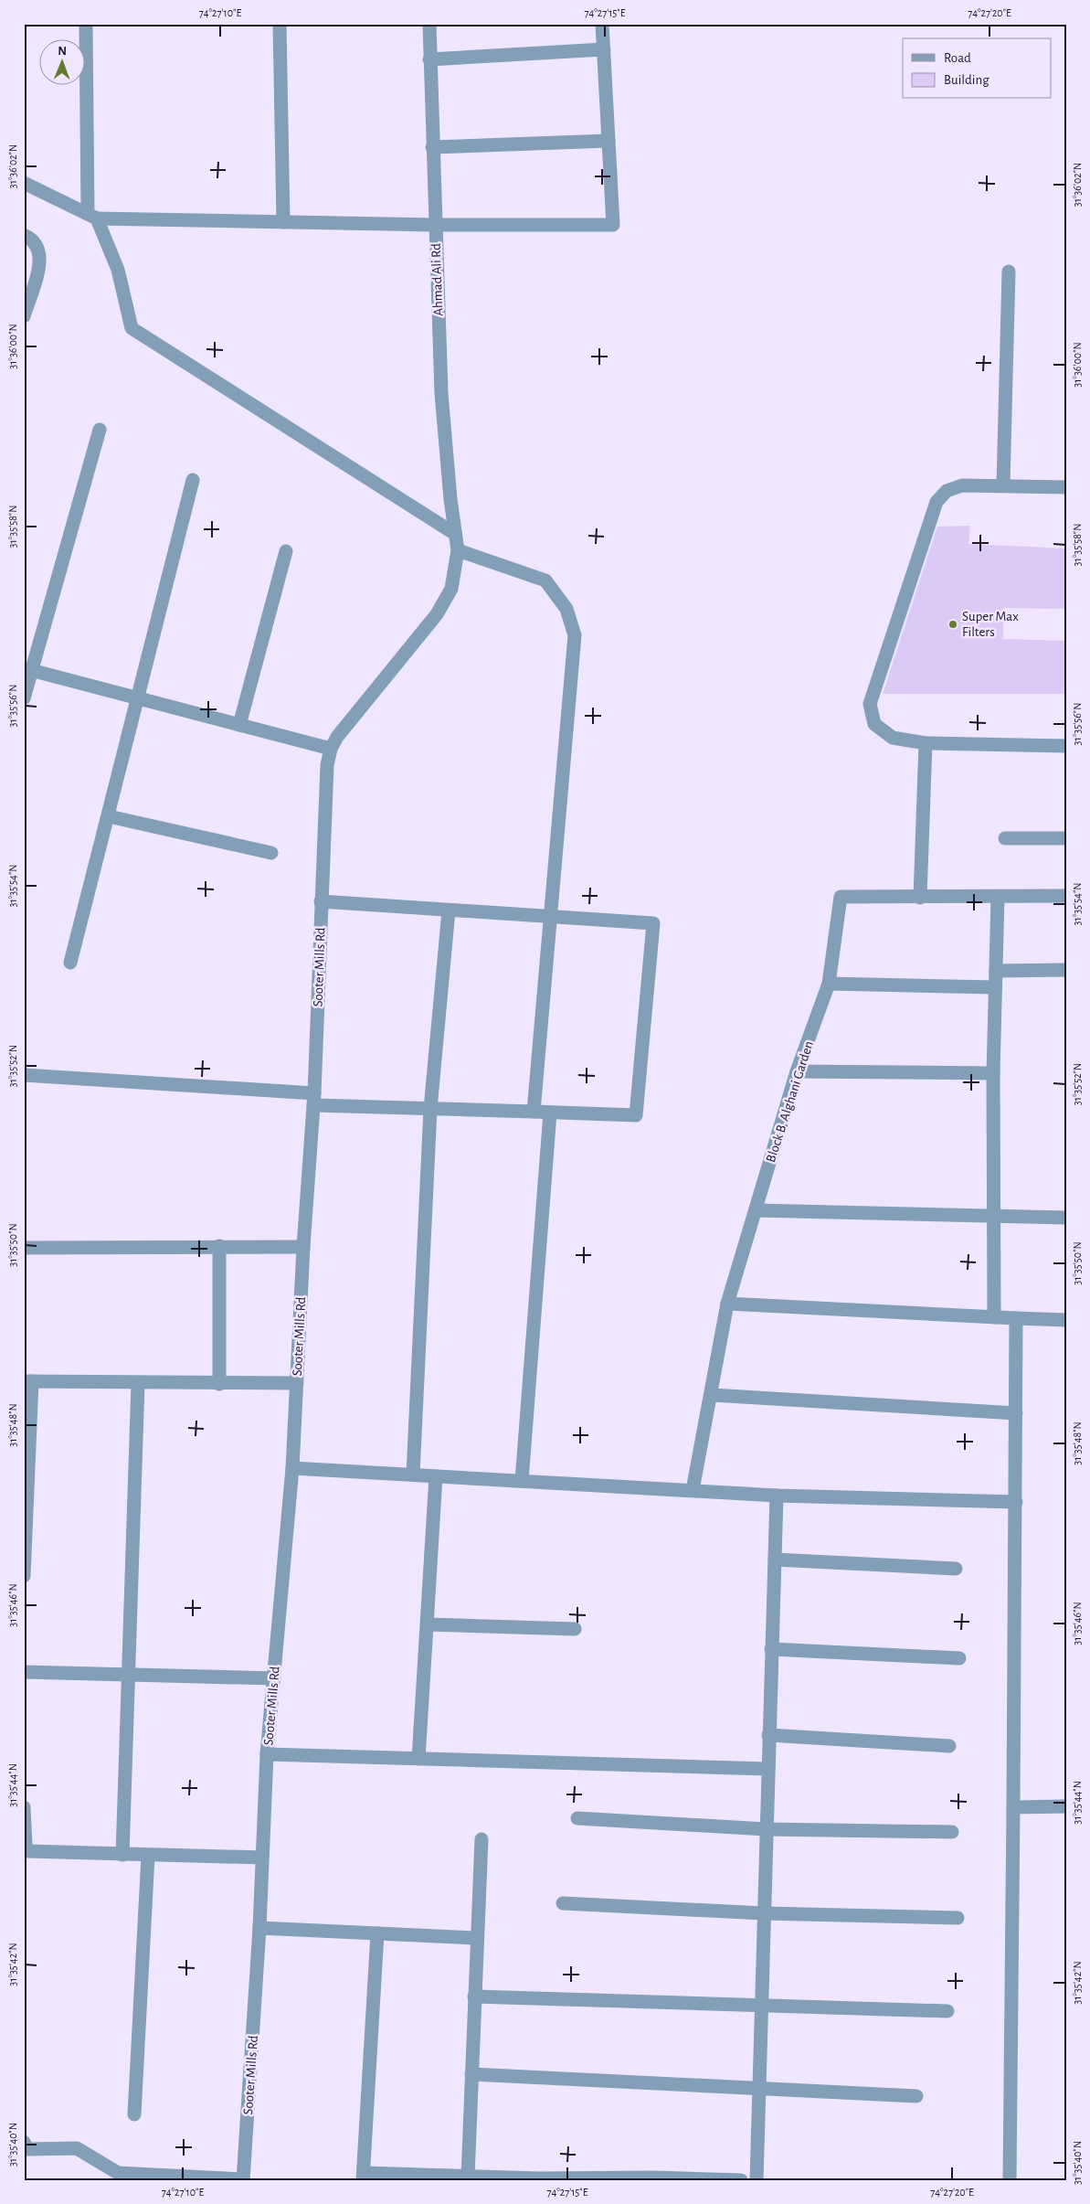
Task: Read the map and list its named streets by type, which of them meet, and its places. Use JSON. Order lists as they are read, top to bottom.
{
  "streets": {
    "street": ["Ahmad Ali Rd", "Sooter Mills Rd", "Block B, Alghani Garden"]
  },
  "crossings": [
    ["Ahmad Ali Rd", "Sooter Mills Rd"]
  ],
  "places": ["Super Max Filters"],
  "legend": ["Road", "Building"],
  "north": "top",
  "coordinates": [
    "74°27'10\"E",
    "74°27'15\"E",
    "74°27'20\"E",
    "31°36'02\"N",
    "31°36'00\"N",
    "31°35'58\"N",
    "31°35'56\"N",
    "31°35'54\"N",
    "31°35'52\"N",
    "31°35'50\"N",
    "31°35'48\"N",
    "31°35'46\"N",
    "31°35'44\"N",
    "31°35'42\"N",
    "31°35'40\"N"
  ]
}
